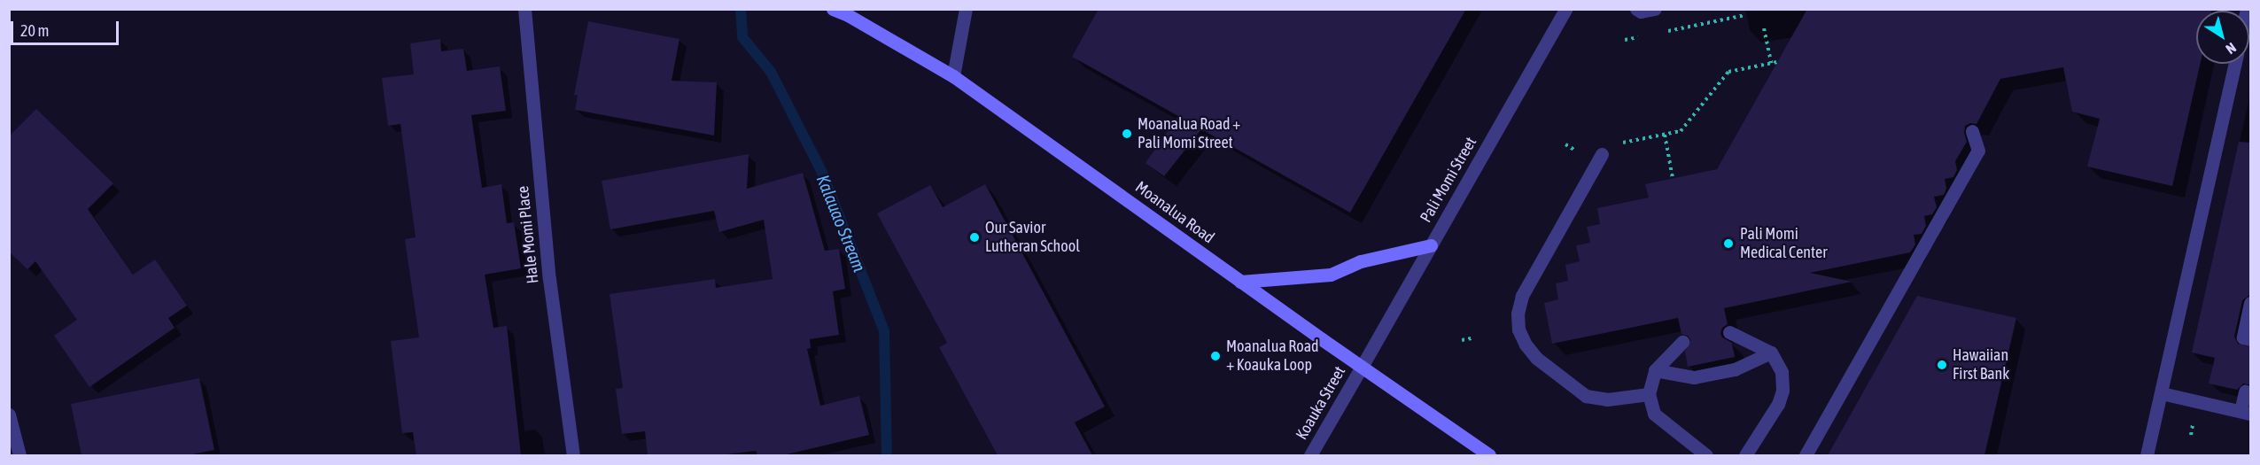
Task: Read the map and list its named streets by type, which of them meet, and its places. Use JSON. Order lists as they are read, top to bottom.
{
  "streets": {
    "main road": ["Moanalua Road"],
    "street": ["Pali Momi Street", "Hale Momi Place", "Koauka Street"]
  },
  "crossings": [
    ["Pali Momi Street", "Moanalua Road"],
    ["Pali Momi Street", "Koauka Street"],
    ["Moanalua Road", "Koauka Street"]
  ],
  "water": ["Kalauao Stream"],
  "places": [
    "Moanalua Road + Pali Momi Street",
    "Our Savior Lutheran School",
    "Pali Momi Medical Center",
    "Moanalua Road + Koauka Loop",
    "Hawaiian First Bank"
  ],
  "scale_bar": "20 m",
  "north": "bottom right"
}
